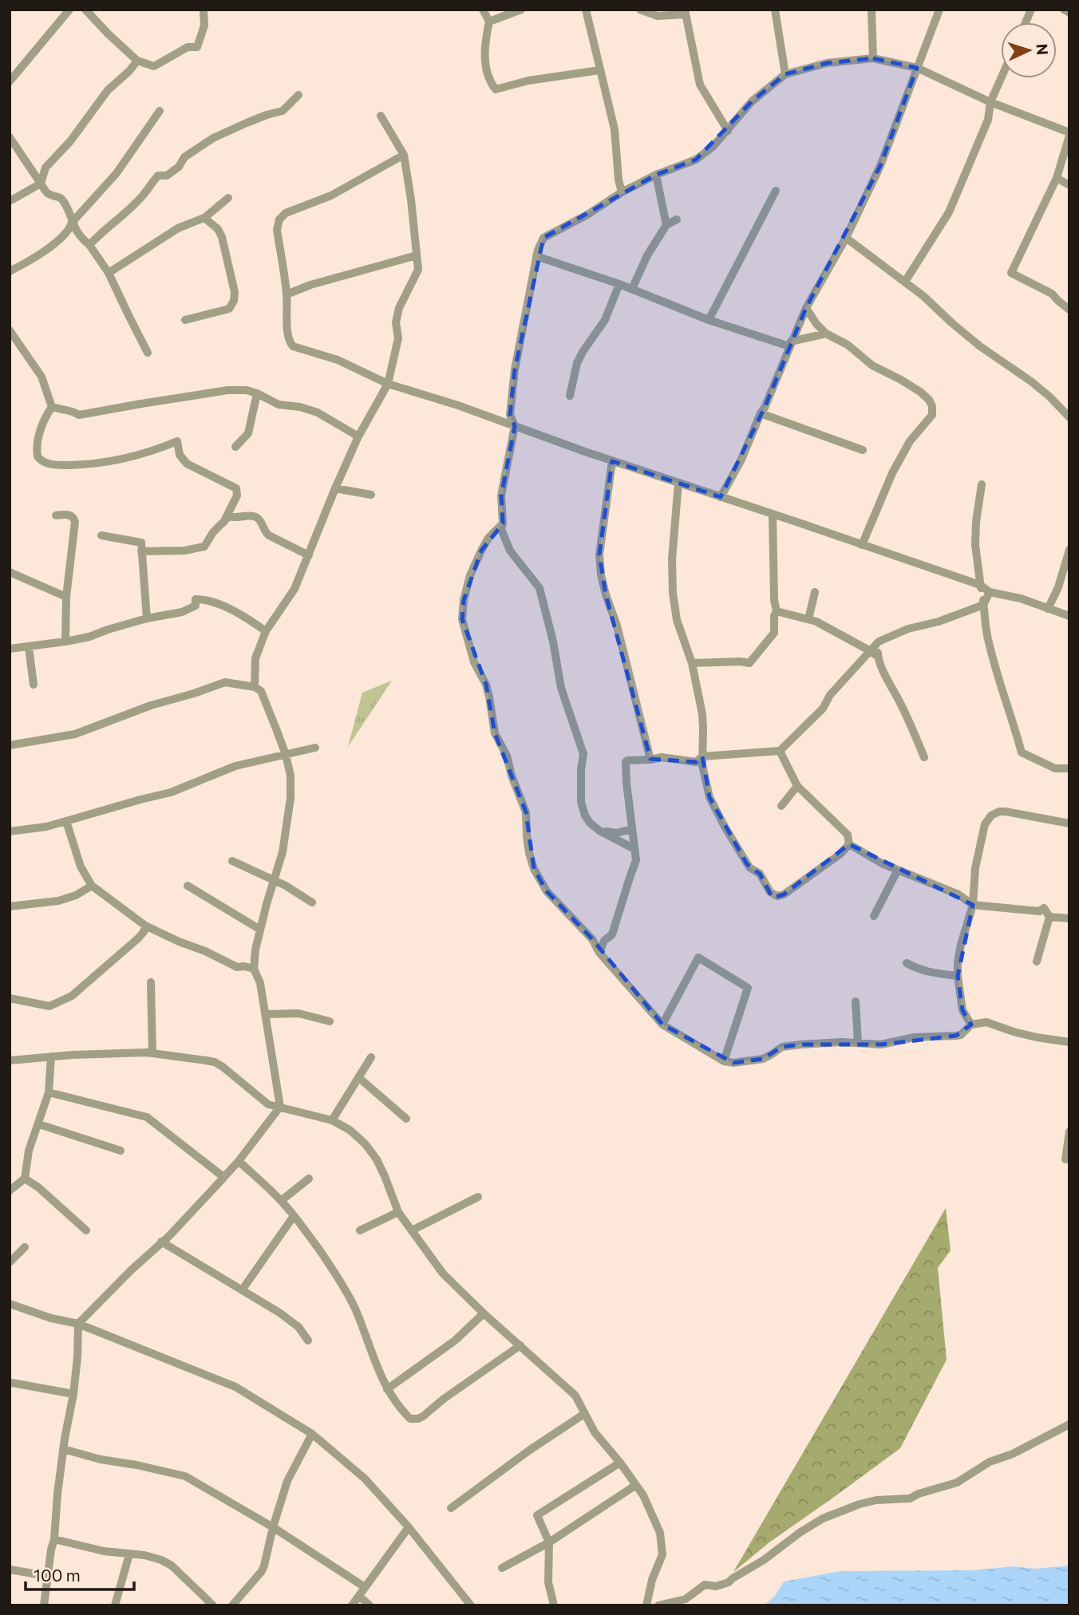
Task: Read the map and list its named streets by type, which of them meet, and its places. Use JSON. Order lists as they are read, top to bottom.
{
  "scale_bar": "100 m",
  "north": "right"
}
